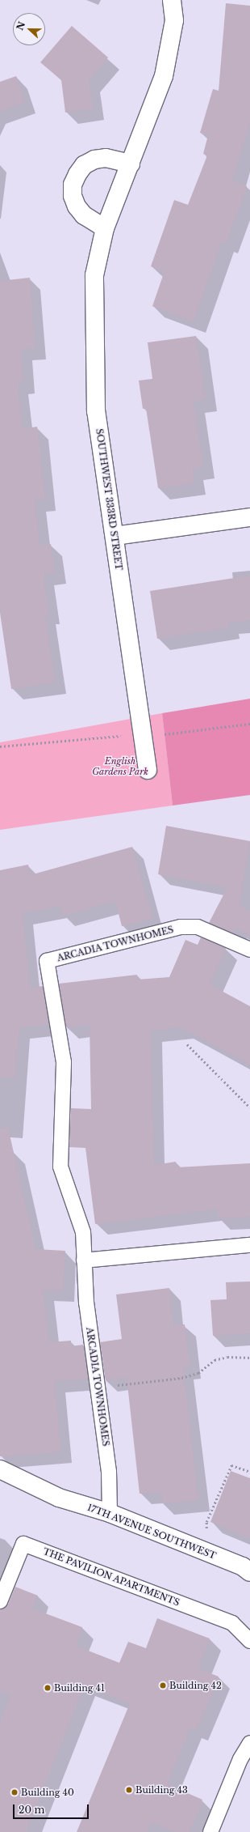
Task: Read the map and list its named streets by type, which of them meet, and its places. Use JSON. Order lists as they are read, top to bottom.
{
  "streets": {
    "street": ["SOUTHWEST 333RD STREET", "17TH AVENUE SOUTHWEST"],
    "lane": ["ARCADIA TOWNHOMES", "THE PAVILION APARTMENTS"]
  },
  "crossings": [
    ["ARCADIA TOWNHOMES", "17TH AVENUE SOUTHWEST"]
  ],
  "parks": ["English Gardens Park"],
  "places": [
    "Building 42",
    "Building 41",
    "Building 43",
    "Building 40"
  ],
  "scale_bar": "20 m",
  "north": "left"
}
